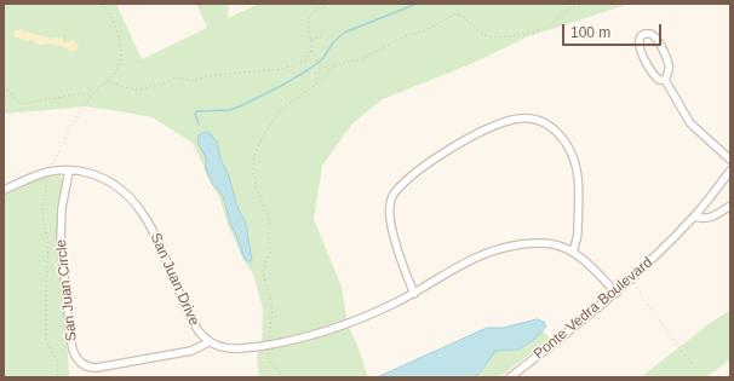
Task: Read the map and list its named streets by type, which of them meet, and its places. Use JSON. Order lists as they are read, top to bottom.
{
  "streets": {
    "street": ["San Juan Drive", "San Juan Circle", "Ponte Vedra Boulevard"]
  },
  "crossings": [
    ["San Juan Drive", "San Juan Circle"],
    ["San Juan Drive", "Ponte Vedra Boulevard"]
  ],
  "scale_bar": "100 m"
}
